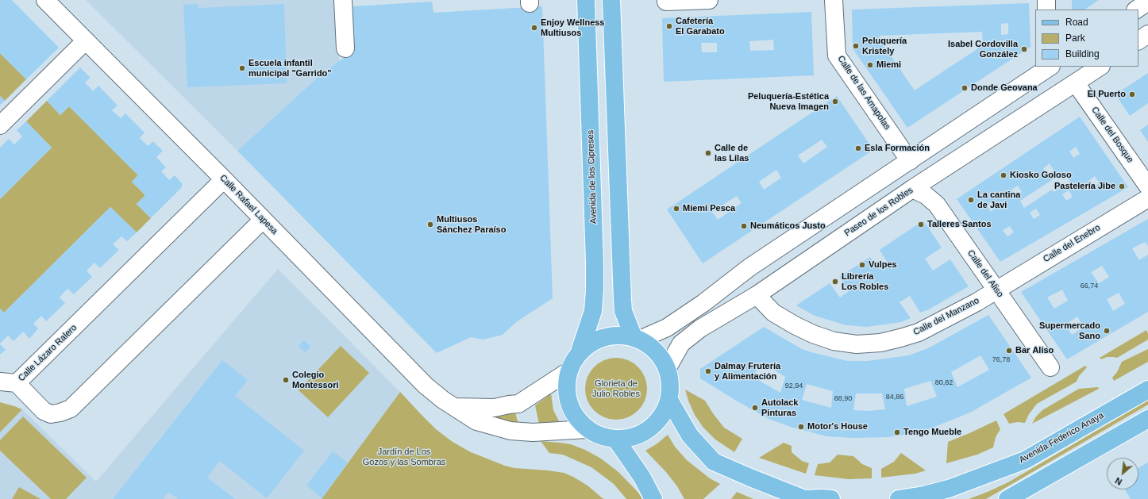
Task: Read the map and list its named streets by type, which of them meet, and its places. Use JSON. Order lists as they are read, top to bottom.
{
  "streets": {
    "main road": ["Avenida de los Cipreses", "Avenida Federico Anaya"],
    "street": [
      "Calle de las Amapolas",
      "Calle del Bosque",
      "Calle Rafael Lapesa",
      "Paseo de los Robles",
      "Calle del Enebro",
      "Calle del Aliso",
      "Calle del Manzano",
      "Calle Lázaro Ralero"
    ]
  },
  "crossings": [
    ["Calle del Bosque", "Paseo de los Robles"],
    ["Avenida de los Cipreses", "Calle Rafael Lapesa"],
    ["Avenida de los Cipreses", "Paseo de los Robles"],
    ["Calle Rafael Lapesa", "Paseo de los Robles"],
    ["Calle Rafael Lapesa", "Calle Lázaro Ralero"],
    ["Paseo de los Robles", "Calle del Aliso"],
    ["Paseo de los Robles", "Calle del Manzano"],
    ["Calle del Enebro", "Calle del Aliso"],
    ["Calle del Enebro", "Calle del Manzano"],
    ["Calle del Aliso", "Calle del Manzano"]
  ],
  "parks": ["Glorieta de Julio Robles", "Jardín de Los Gozos y las Sombras"],
  "places": [
    "Cafetería El Garabato",
    "Enjoy Wellness Multiusos",
    "Peluquería Kristely",
    "Isabel Cordovilla González",
    "Miemi",
    "Escuela infantil municipal \"Garrido\"",
    "Donde Geovana",
    "El Puerto",
    "Peluquería-Estética Nueva Imagen",
    "Esla Formación",
    "Calle de las Lilas",
    "Kiosko Goloso",
    "Pastelería Jibe",
    "La cantina de Javi",
    "Miemi Pesca",
    "Multiusos Sánchez Paraíso",
    "Talleres Santos",
    "Neumáticos Justo",
    "Vulpes",
    "Librería Los Robles",
    "Supermercado Sano",
    "Bar Aliso",
    "Dalmay Frutería y Alimentación",
    "Colegio Montessori",
    "Autolack Pinturas",
    "Motor's House",
    "Tengo Mueble"
  ],
  "house_numbers": [
    "66,74",
    "76,78",
    "80,82",
    "92,94",
    "84,86",
    "88,90"
  ],
  "legend": ["Road", "Park", "Building"],
  "north": "bottom left"
}
